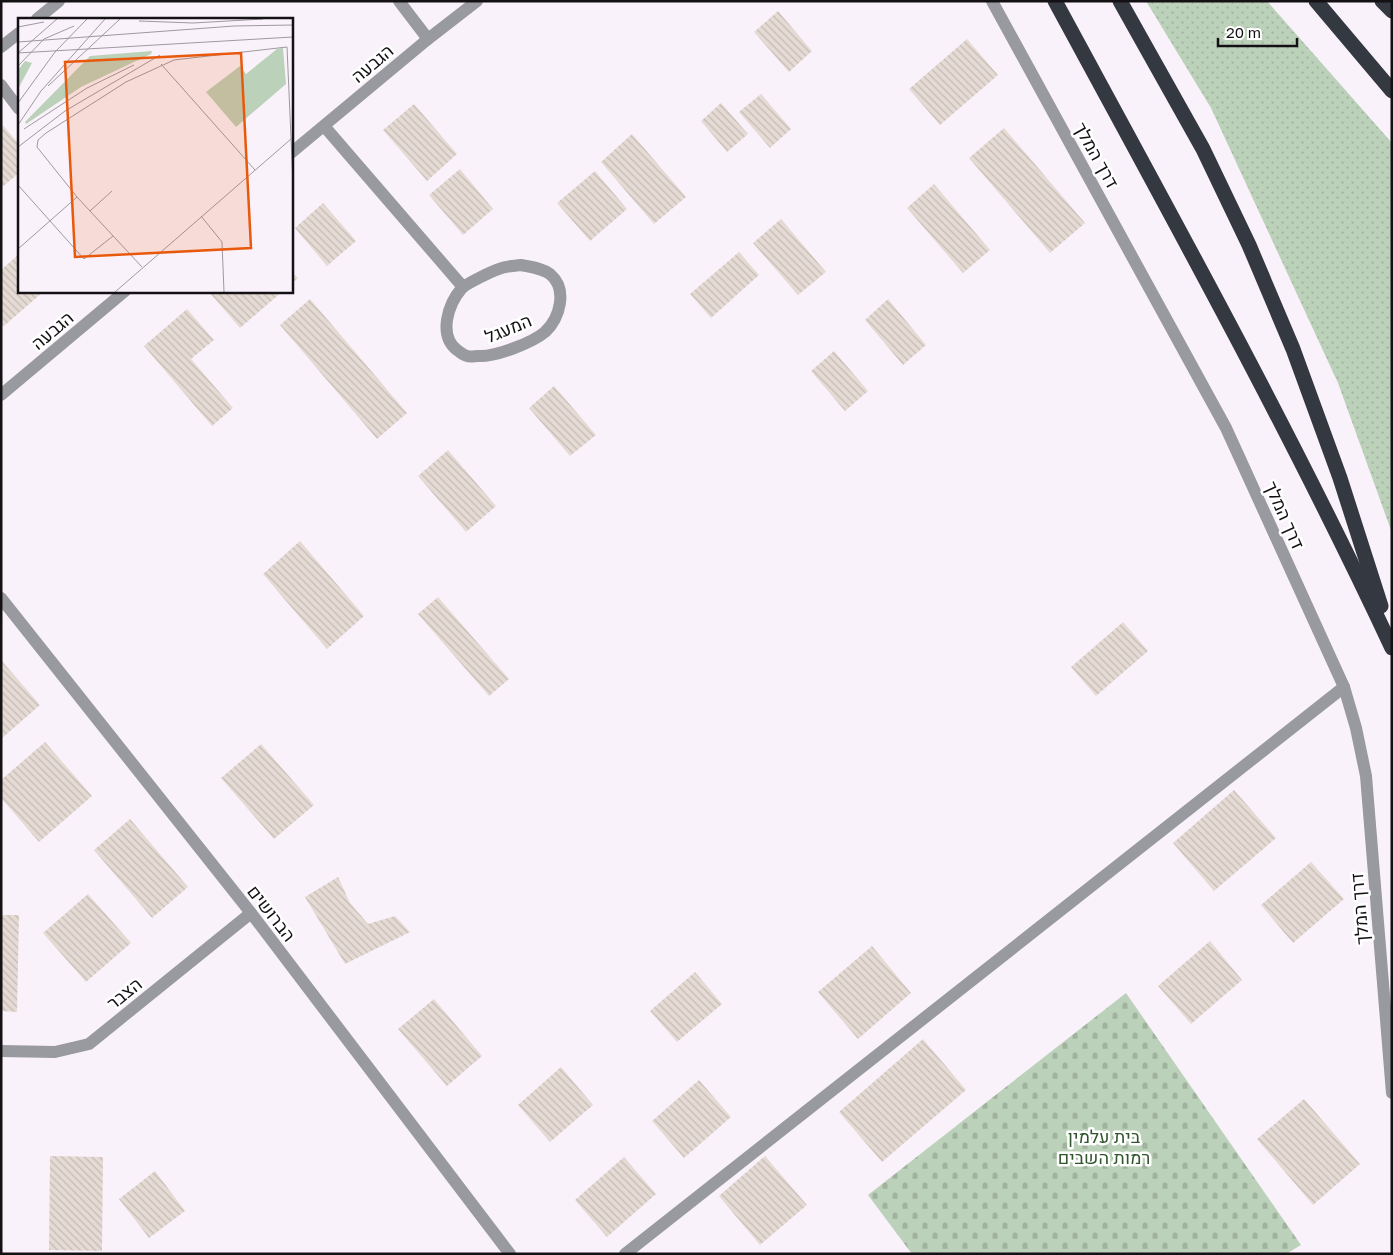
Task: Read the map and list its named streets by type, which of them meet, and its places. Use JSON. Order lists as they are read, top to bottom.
{
  "streets": {
    "street": [
      "הגבעה",
      "דרך המלך",
      "המעגל",
      "הברושים",
      "הצבר"
    ]
  },
  "crossings": [
    ["הברושים", "הצבר"]
  ],
  "parks": ["בית עלמין רמות השבים"],
  "scale_bar": "20 m"
}
